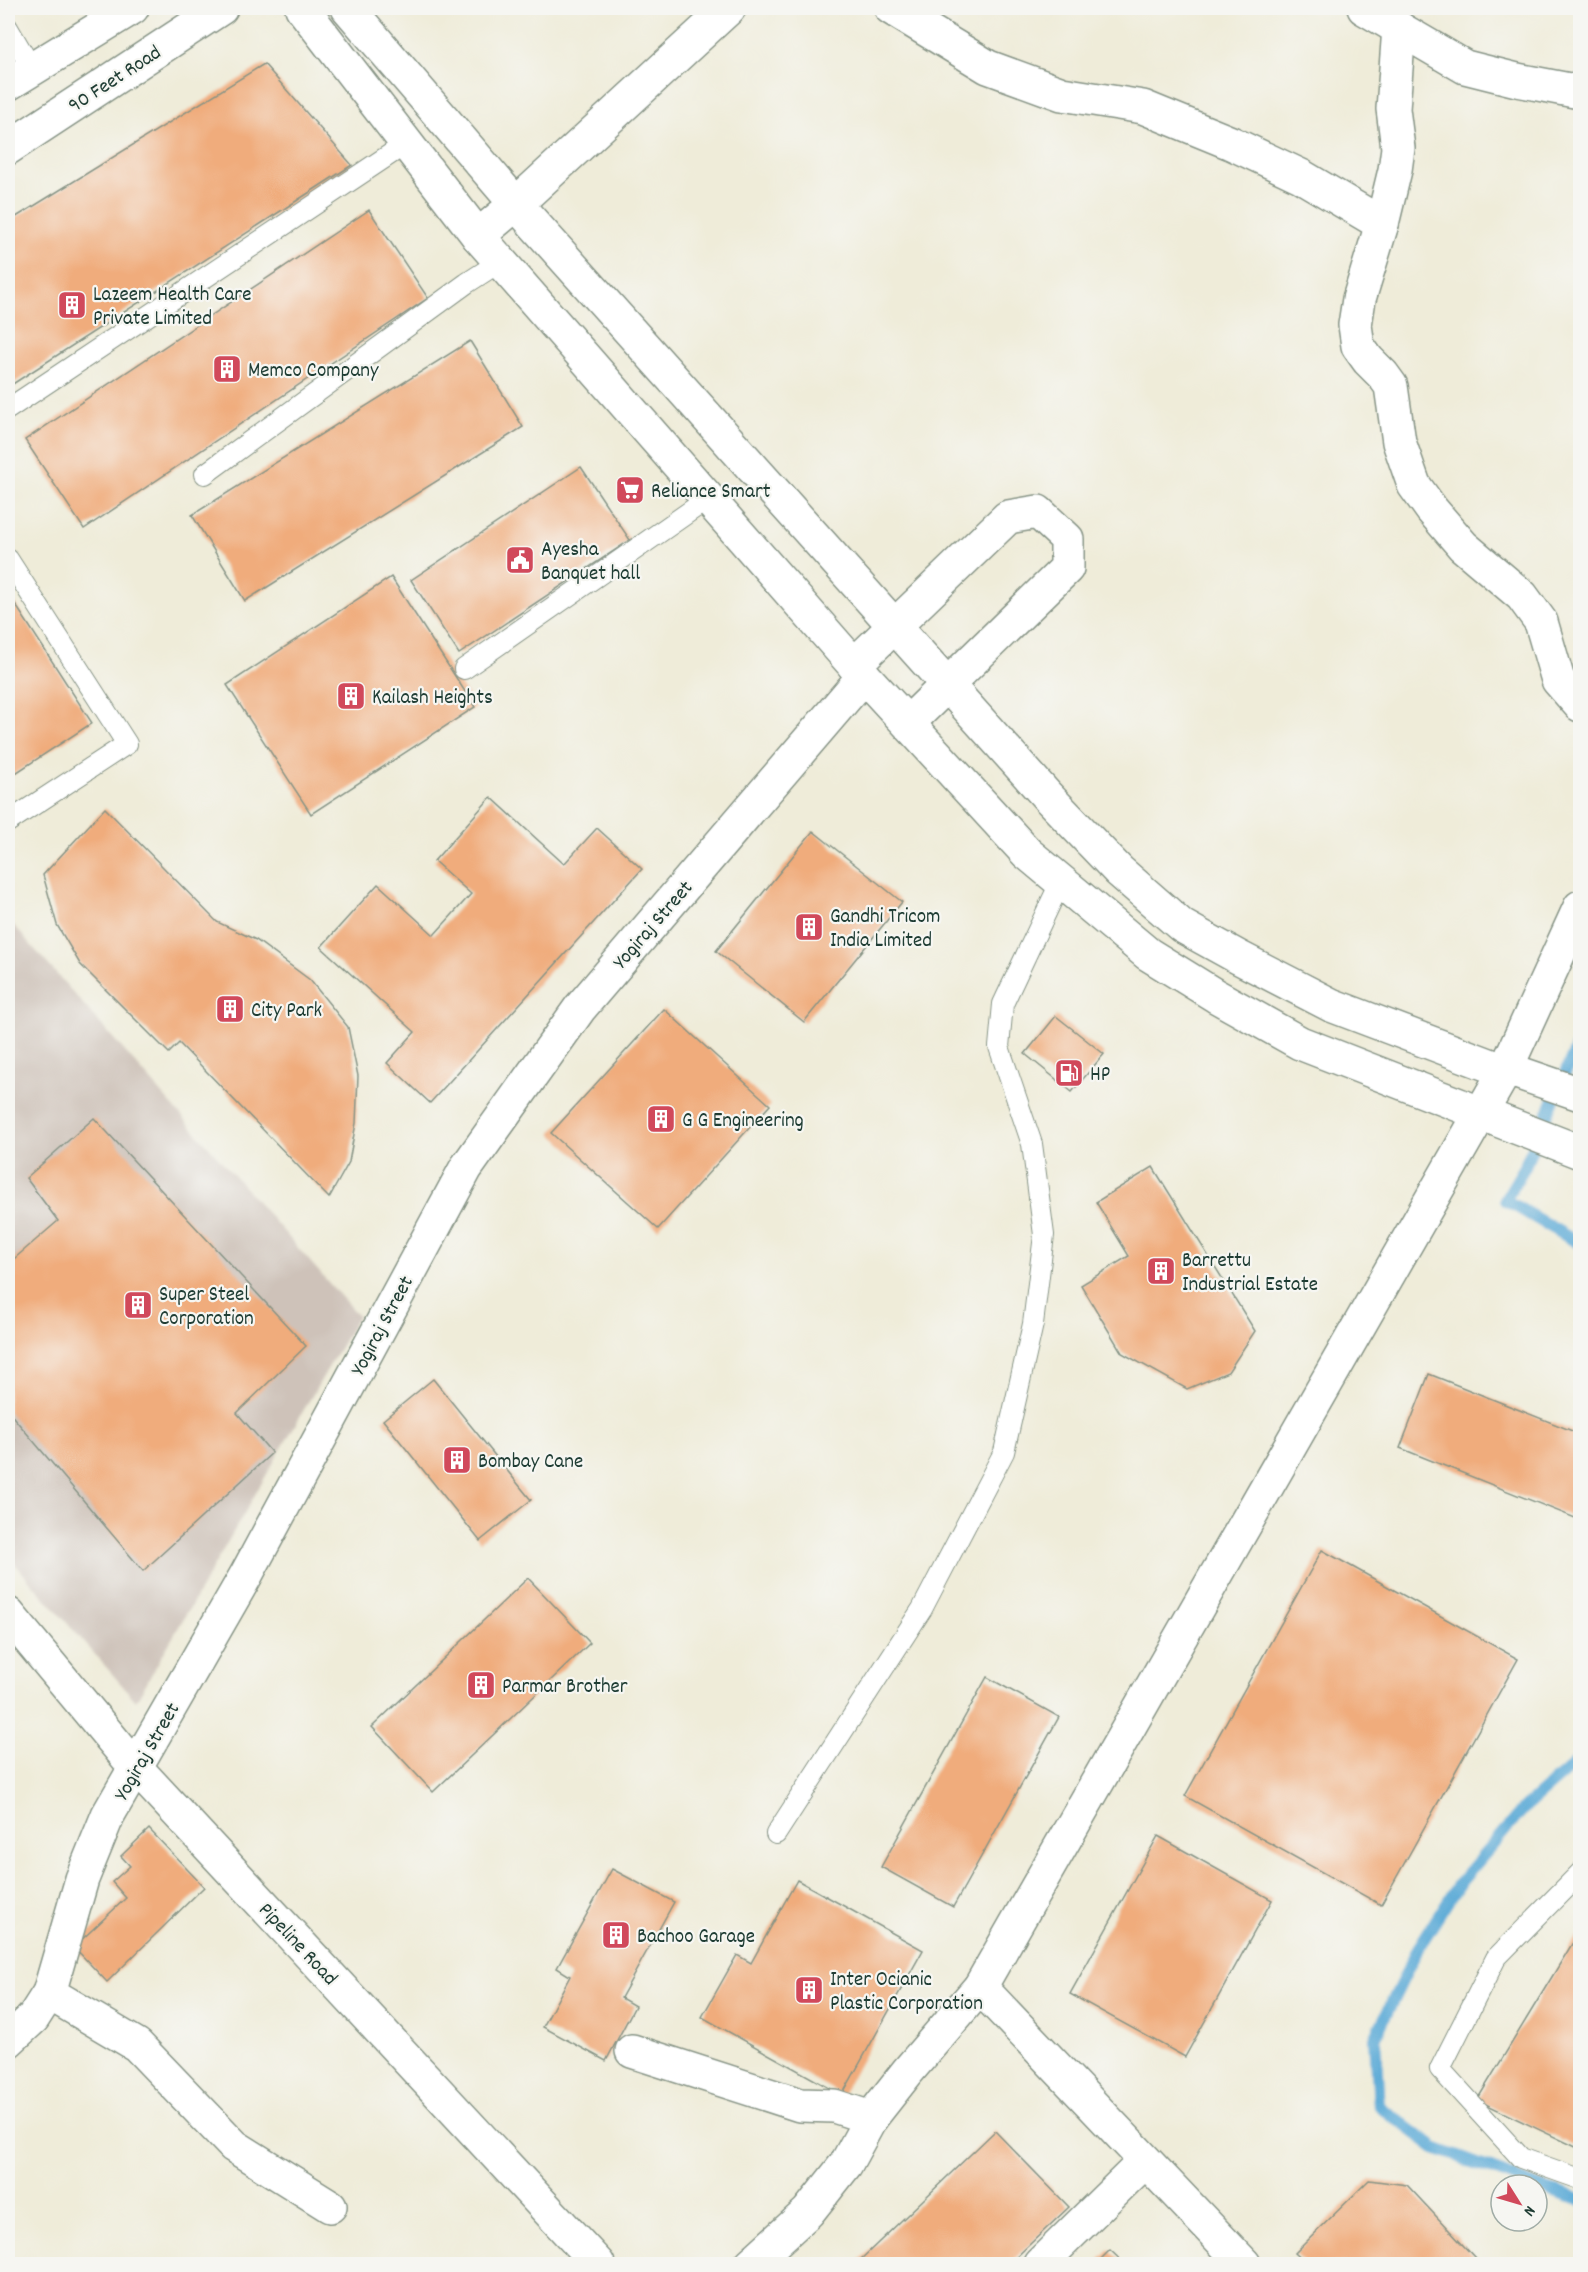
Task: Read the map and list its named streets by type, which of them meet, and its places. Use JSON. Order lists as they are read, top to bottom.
{
  "streets": {
    "street": ["90 Feet Road", "Yogiraj Street", "Pipeline Road"]
  },
  "crossings": [
    ["Yogiraj Street", "Pipeline Road"]
  ],
  "places": {
    "building": [
      "Lazeem Health Care Private Limited",
      "Memco Company",
      "Kailash Heights",
      "Gandhi Tricom India Limited",
      "City Park",
      "G G Engineering",
      "Barrettu Industrial Estate",
      "Super Steel Corporation",
      "Bombay Cane",
      "Parmar Brother",
      "Bachoo Garage",
      "Inter Ocianic Plastic Corporation"
    ],
    "supermarket": ["Reliance Smart"],
    "public building": ["Ayesha Banquet hall"],
    "fuel station": ["HP"]
  },
  "north": "bottom right"
}
